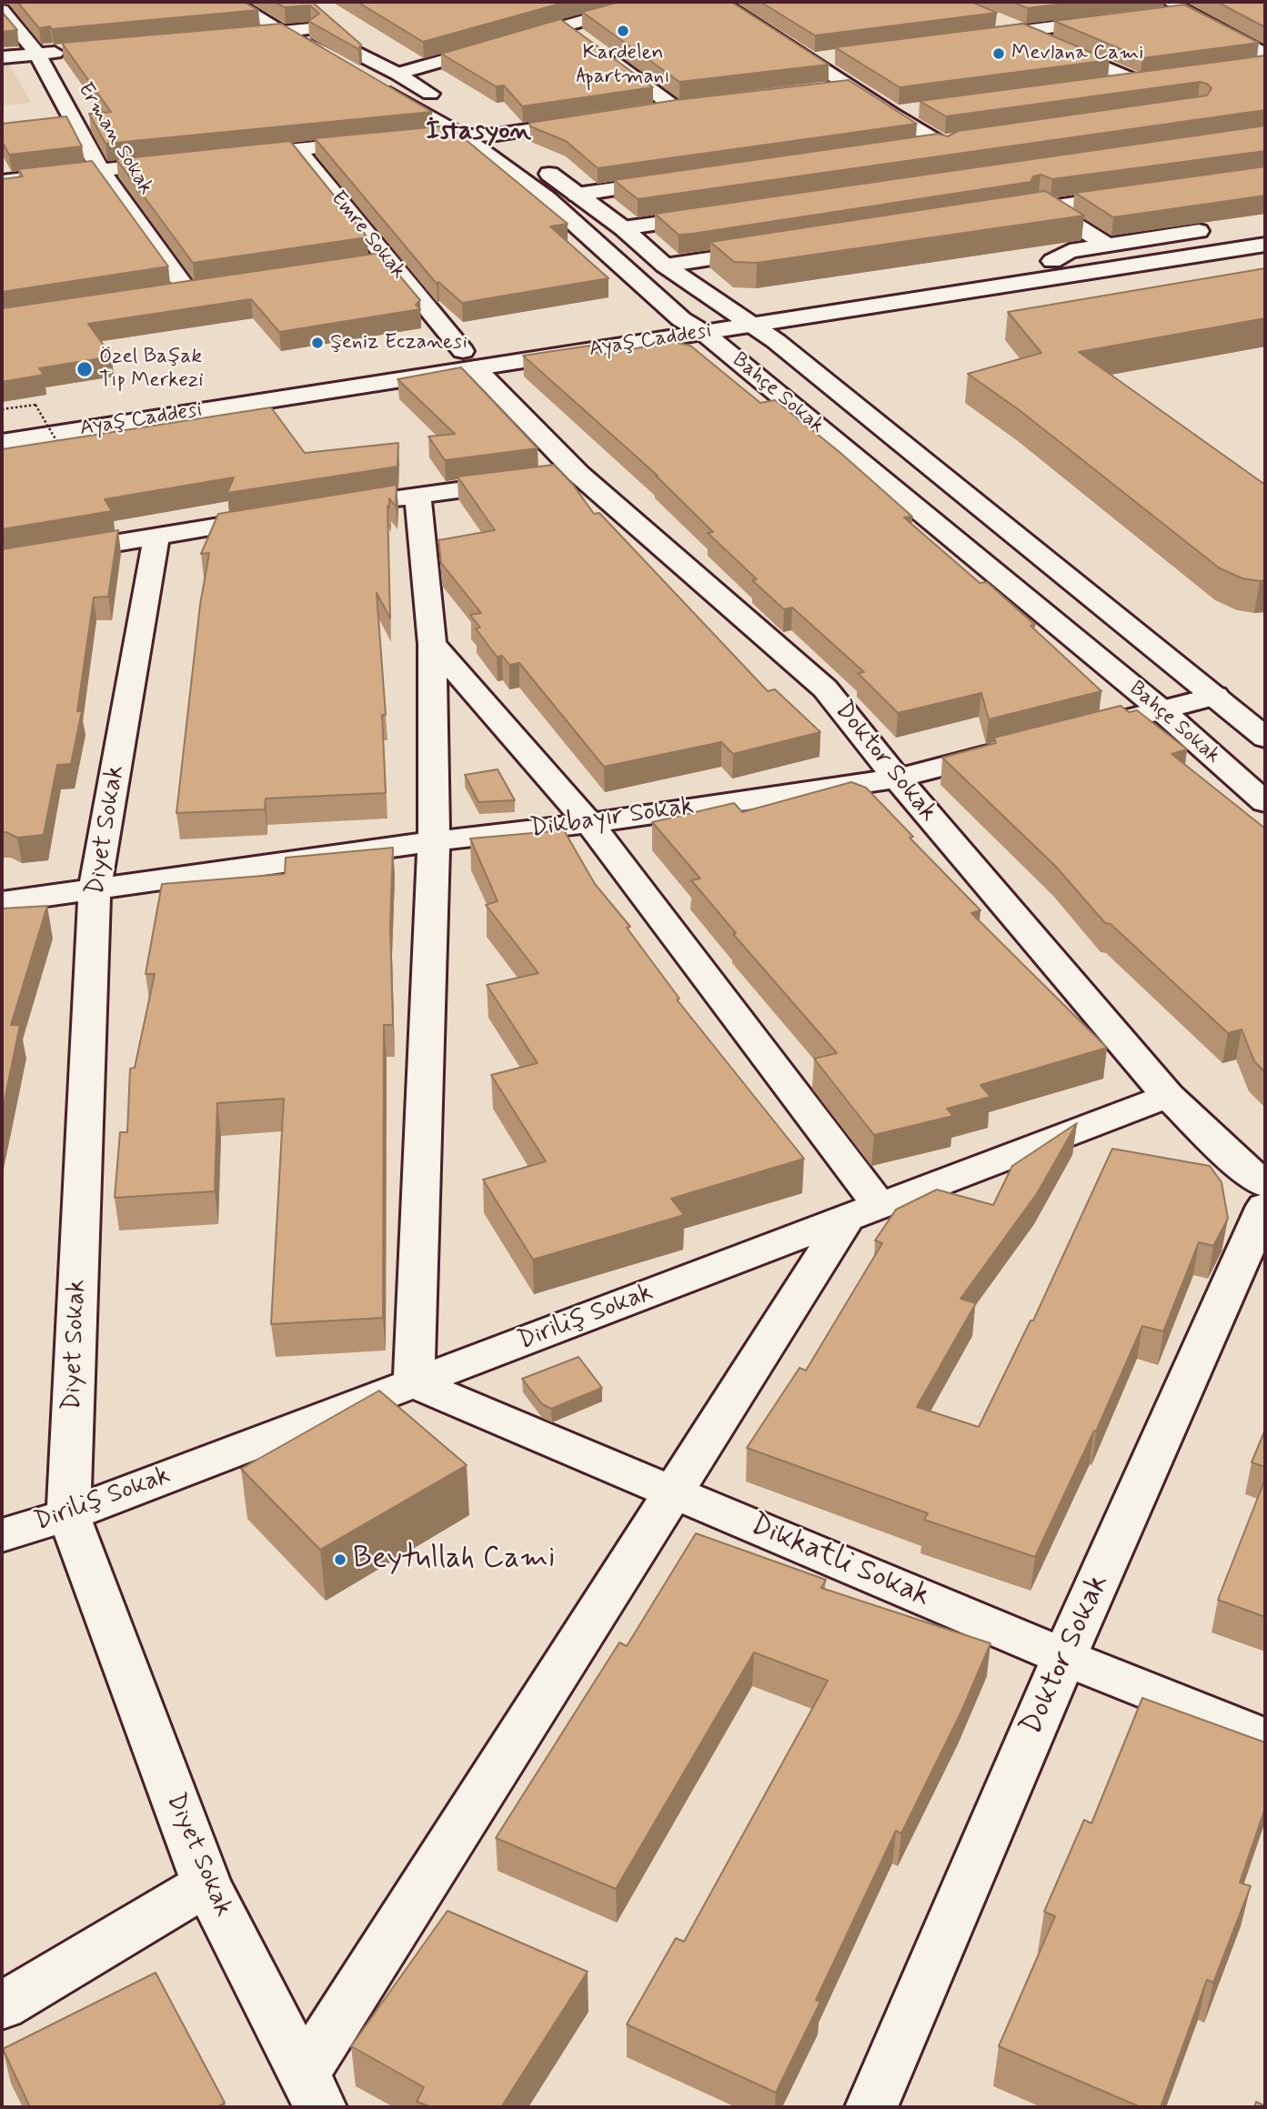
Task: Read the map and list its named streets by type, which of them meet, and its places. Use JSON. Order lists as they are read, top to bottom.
{
  "streets": {
    "street": [
      "Erman Sokak",
      "Emre Sokak",
      "Ayaş Caddesi",
      "Bahçe Sokak",
      "Doktor Sokak",
      "Dikbayır Sokak",
      "Diyet Sokak",
      "Diriliş Sokak",
      "Dikkatli Sokak"
    ]
  },
  "crossings": [
    ["Emre Sokak", "Ayaş Caddesi"],
    ["Emre Sokak", "Doktor Sokak"],
    ["Ayaş Caddesi", "Bahçe Sokak"],
    ["Ayaş Caddesi", "Doktor Sokak"],
    ["Doktor Sokak", "Dikbayır Sokak"],
    ["Doktor Sokak", "Diriliş Sokak"],
    ["Doktor Sokak", "Dikkatli Sokak"],
    ["Dikbayır Sokak", "Diyet Sokak"],
    ["Diyet Sokak", "Diriliş Sokak"],
    ["Diriliş Sokak", "Dikkatli Sokak"]
  ],
  "districts": ["İstasyon"],
  "places": [
    "Kardelen Apartmanı",
    "Mevlana Cami",
    "Şeniz Eczanesi",
    "Özel Başak Tıp Merkezi",
    "Beytullah Cami"
  ]
}
